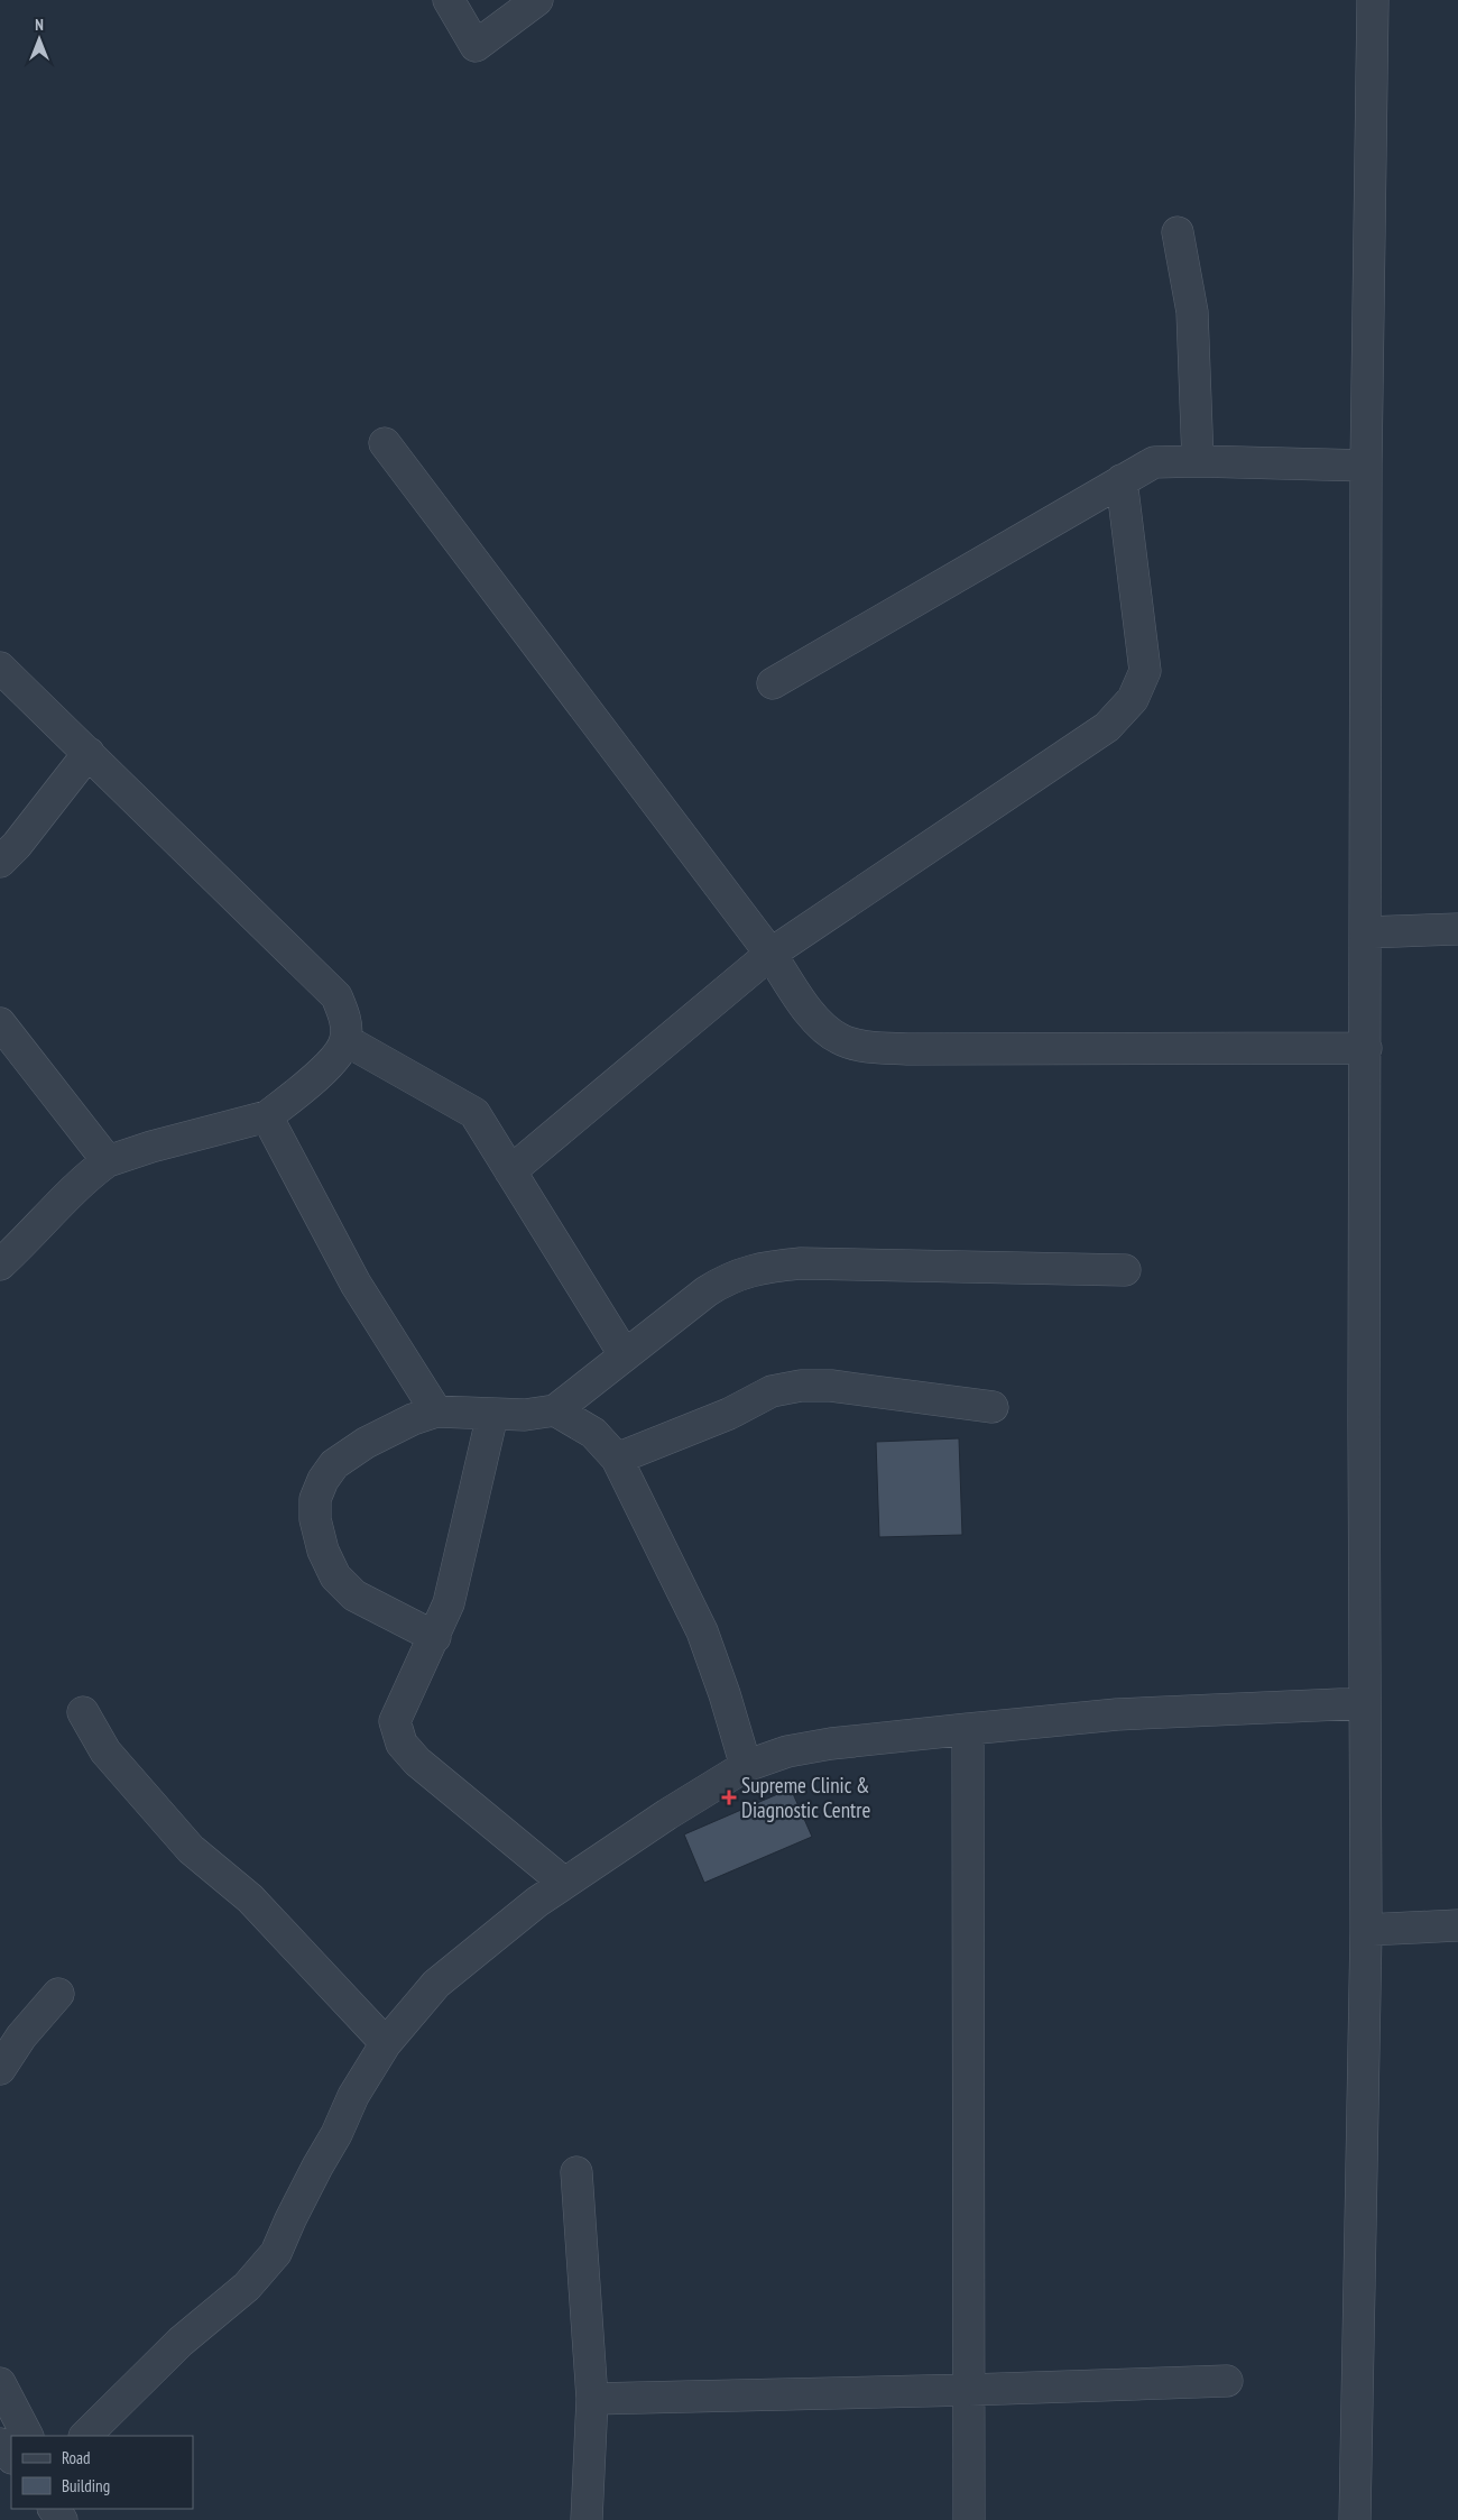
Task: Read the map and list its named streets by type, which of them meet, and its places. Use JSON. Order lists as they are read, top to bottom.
{
  "places": {
    "health": ["Supreme Clinic & Diagnostic Centre"]
  },
  "legend": ["Road", "Building"],
  "north": "top"
}
